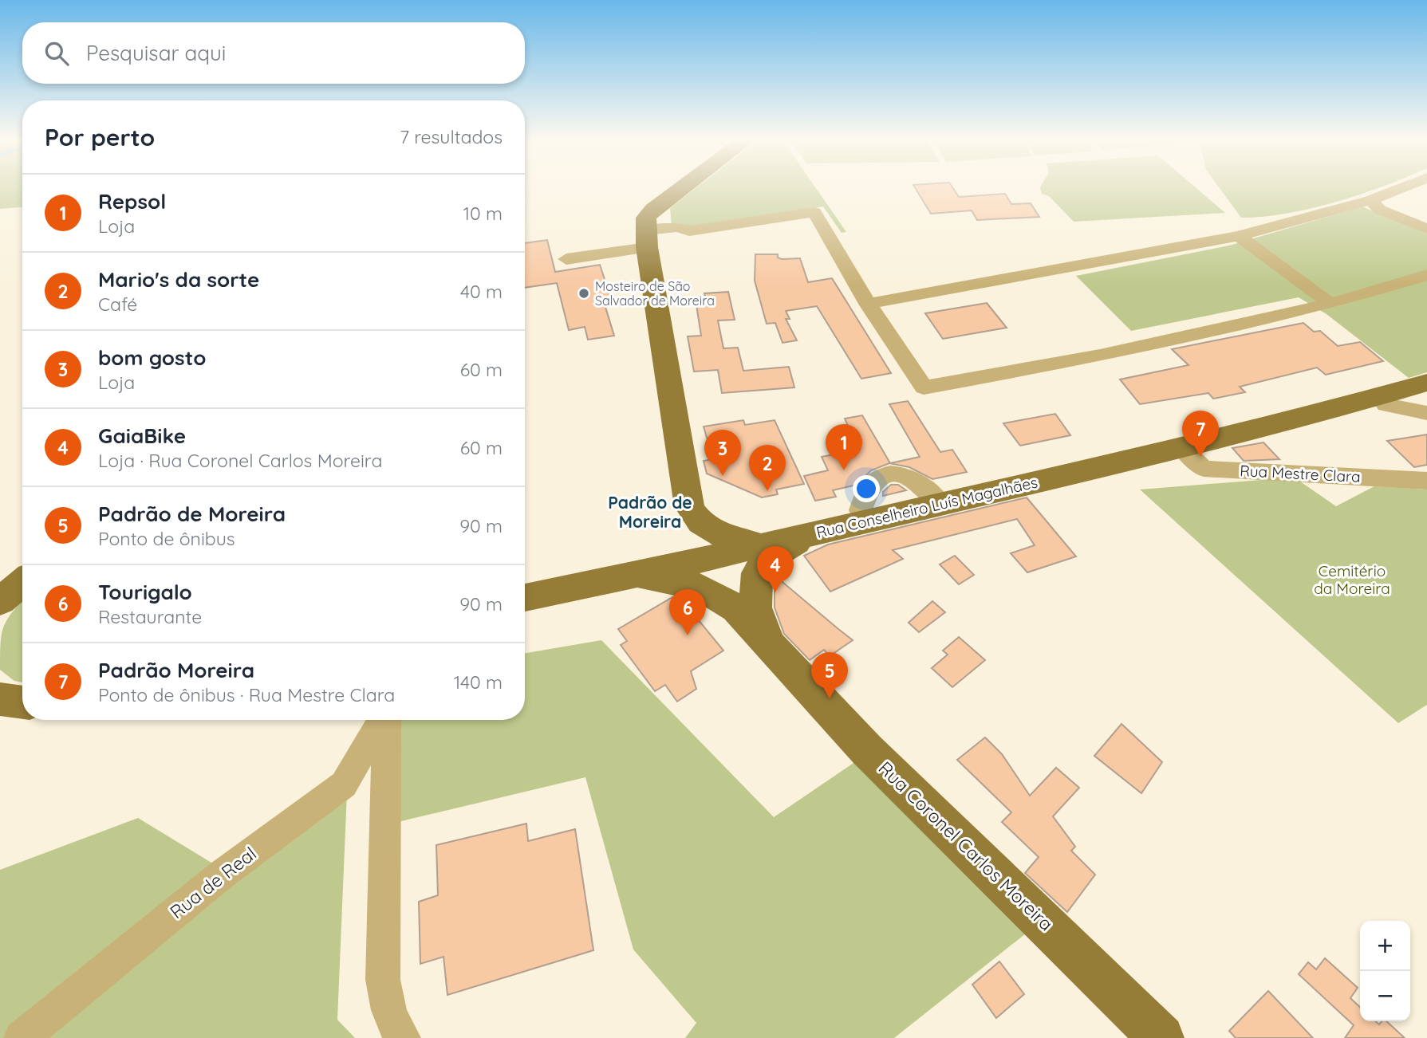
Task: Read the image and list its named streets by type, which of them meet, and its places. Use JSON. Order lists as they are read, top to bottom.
{
  "streets": {
    "main road": ["Rua Conselheiro Luís Magalhães", "Rua Coronel Carlos Moreira"],
    "street": ["Rua Mestre Clara", "Rua de Real"]
  },
  "crossings": [
    ["Rua Mestre Clara", "Rua Conselheiro Luís Magalhães"],
    ["Rua Conselheiro Luís Magalhães", "Rua Coronel Carlos Moreira"]
  ],
  "districts": ["Padrão de Moreira"],
  "parks": ["Cemitério da Moreira"],
  "places": ["Mosteiro de São Salvador de Moreira"],
  "page": {
    "search": "Pesquisar aqui",
    "heading": ["Por perto", "7 resultados"],
    "list": [
      {
        "mark": "1",
        "name": "Repsol",
        "note": "Loja",
        "value": "10 m"
      },
      {
        "mark": "2",
        "name": "Mario's da sorte",
        "note": "Café",
        "value": "40 m"
      },
      {
        "mark": "3",
        "name": "bom gosto",
        "note": "Loja",
        "value": "60 m"
      },
      {
        "mark": "4",
        "name": "GaiaBike",
        "note": "Loja · Rua Coronel Carlos Moreira",
        "value": "60 m"
      },
      {
        "mark": "5",
        "name": "Padrão de Moreira",
        "note": "Ponto de ônibus",
        "value": "90 m"
      },
      {
        "mark": "6",
        "name": "Tourigalo",
        "note": "Restaurante",
        "value": "90 m"
      },
      {
        "mark": "7",
        "name": "Padrão Moreira",
        "note": "Ponto de ônibus · Rua Mestre Clara",
        "value": "140 m"
      }
    ],
    "pins": [
      "7",
      "1",
      "3",
      "2",
      "4",
      "6",
      "5"
    ],
    "map_buttons": ["+", "−"]
  }
}
